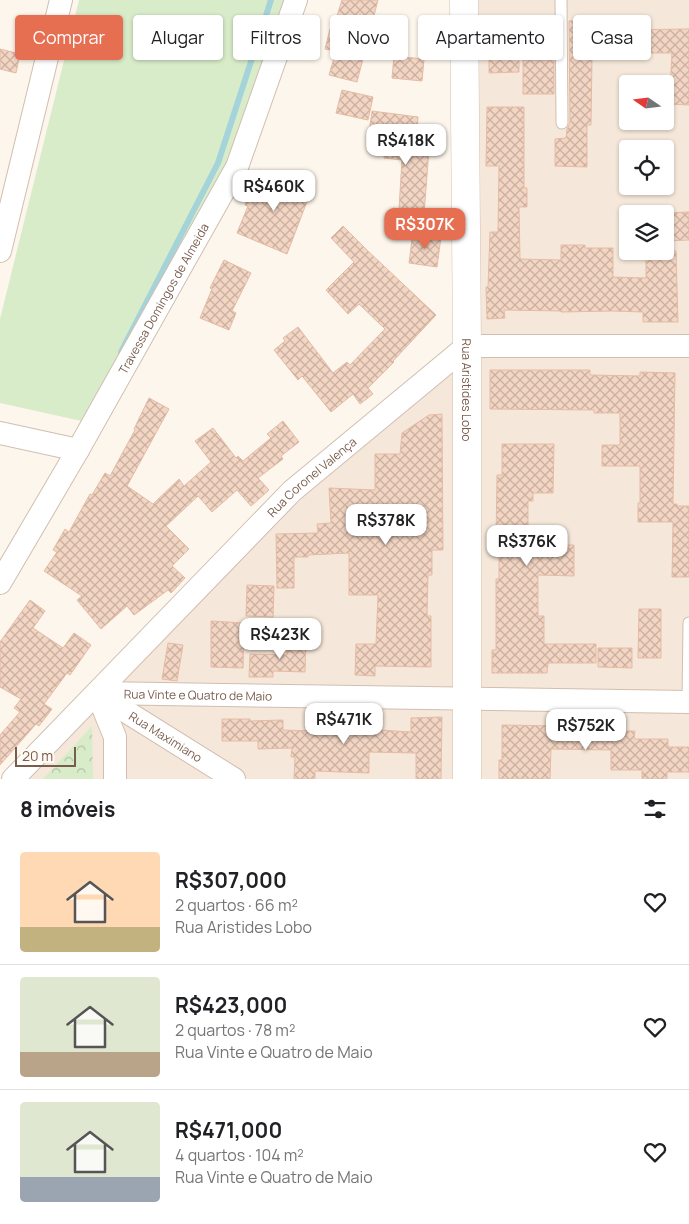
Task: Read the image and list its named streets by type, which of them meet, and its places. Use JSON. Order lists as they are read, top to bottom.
{
  "streets": {
    "street": [
      "Travessa Domingos de Almeida",
      "Rua Aristides Lobo",
      "Rua Coronel Valença",
      "Rua Vinte e Quatro de Maio",
      "Rua Maximiano"
    ]
  },
  "crossings": [
    ["Rua Aristides Lobo", "Rua Coronel Valença"],
    ["Rua Aristides Lobo", "Rua Vinte e Quatro de Maio"],
    ["Rua Coronel Valença", "Rua Vinte e Quatro de Maio"],
    ["Rua Coronel Valença", "Rua Maximiano"],
    ["Rua Vinte e Quatro de Maio", "Rua Maximiano"]
  ],
  "scale_bar": "20 m",
  "north": "left",
  "page": {
    "chip": [
      "Comprar",
      "Alugar",
      "Filtros",
      "Novo",
      "Apartamento",
      "Casa"
    ],
    "price": [
      "R$418K",
      "R$460K",
      "R$307K",
      "R$378K",
      "R$376K",
      "R$423K",
      "R$471K",
      "R$752K"
    ],
    "scale": "20 m",
    "heading": "8 imóveis",
    "list": [
      {
        "name": "R$307,000",
        "note": "2 quartos · 66 m² · Rua Aristides Lobo"
      },
      {
        "name": "R$423,000",
        "note": "2 quartos · 78 m² · Rua Vinte e Quatro de Maio"
      },
      {
        "name": "R$471,000",
        "note": "4 quartos · 104 m² · Rua Vinte e Quatro de Maio"
      }
    ]
  }
}
